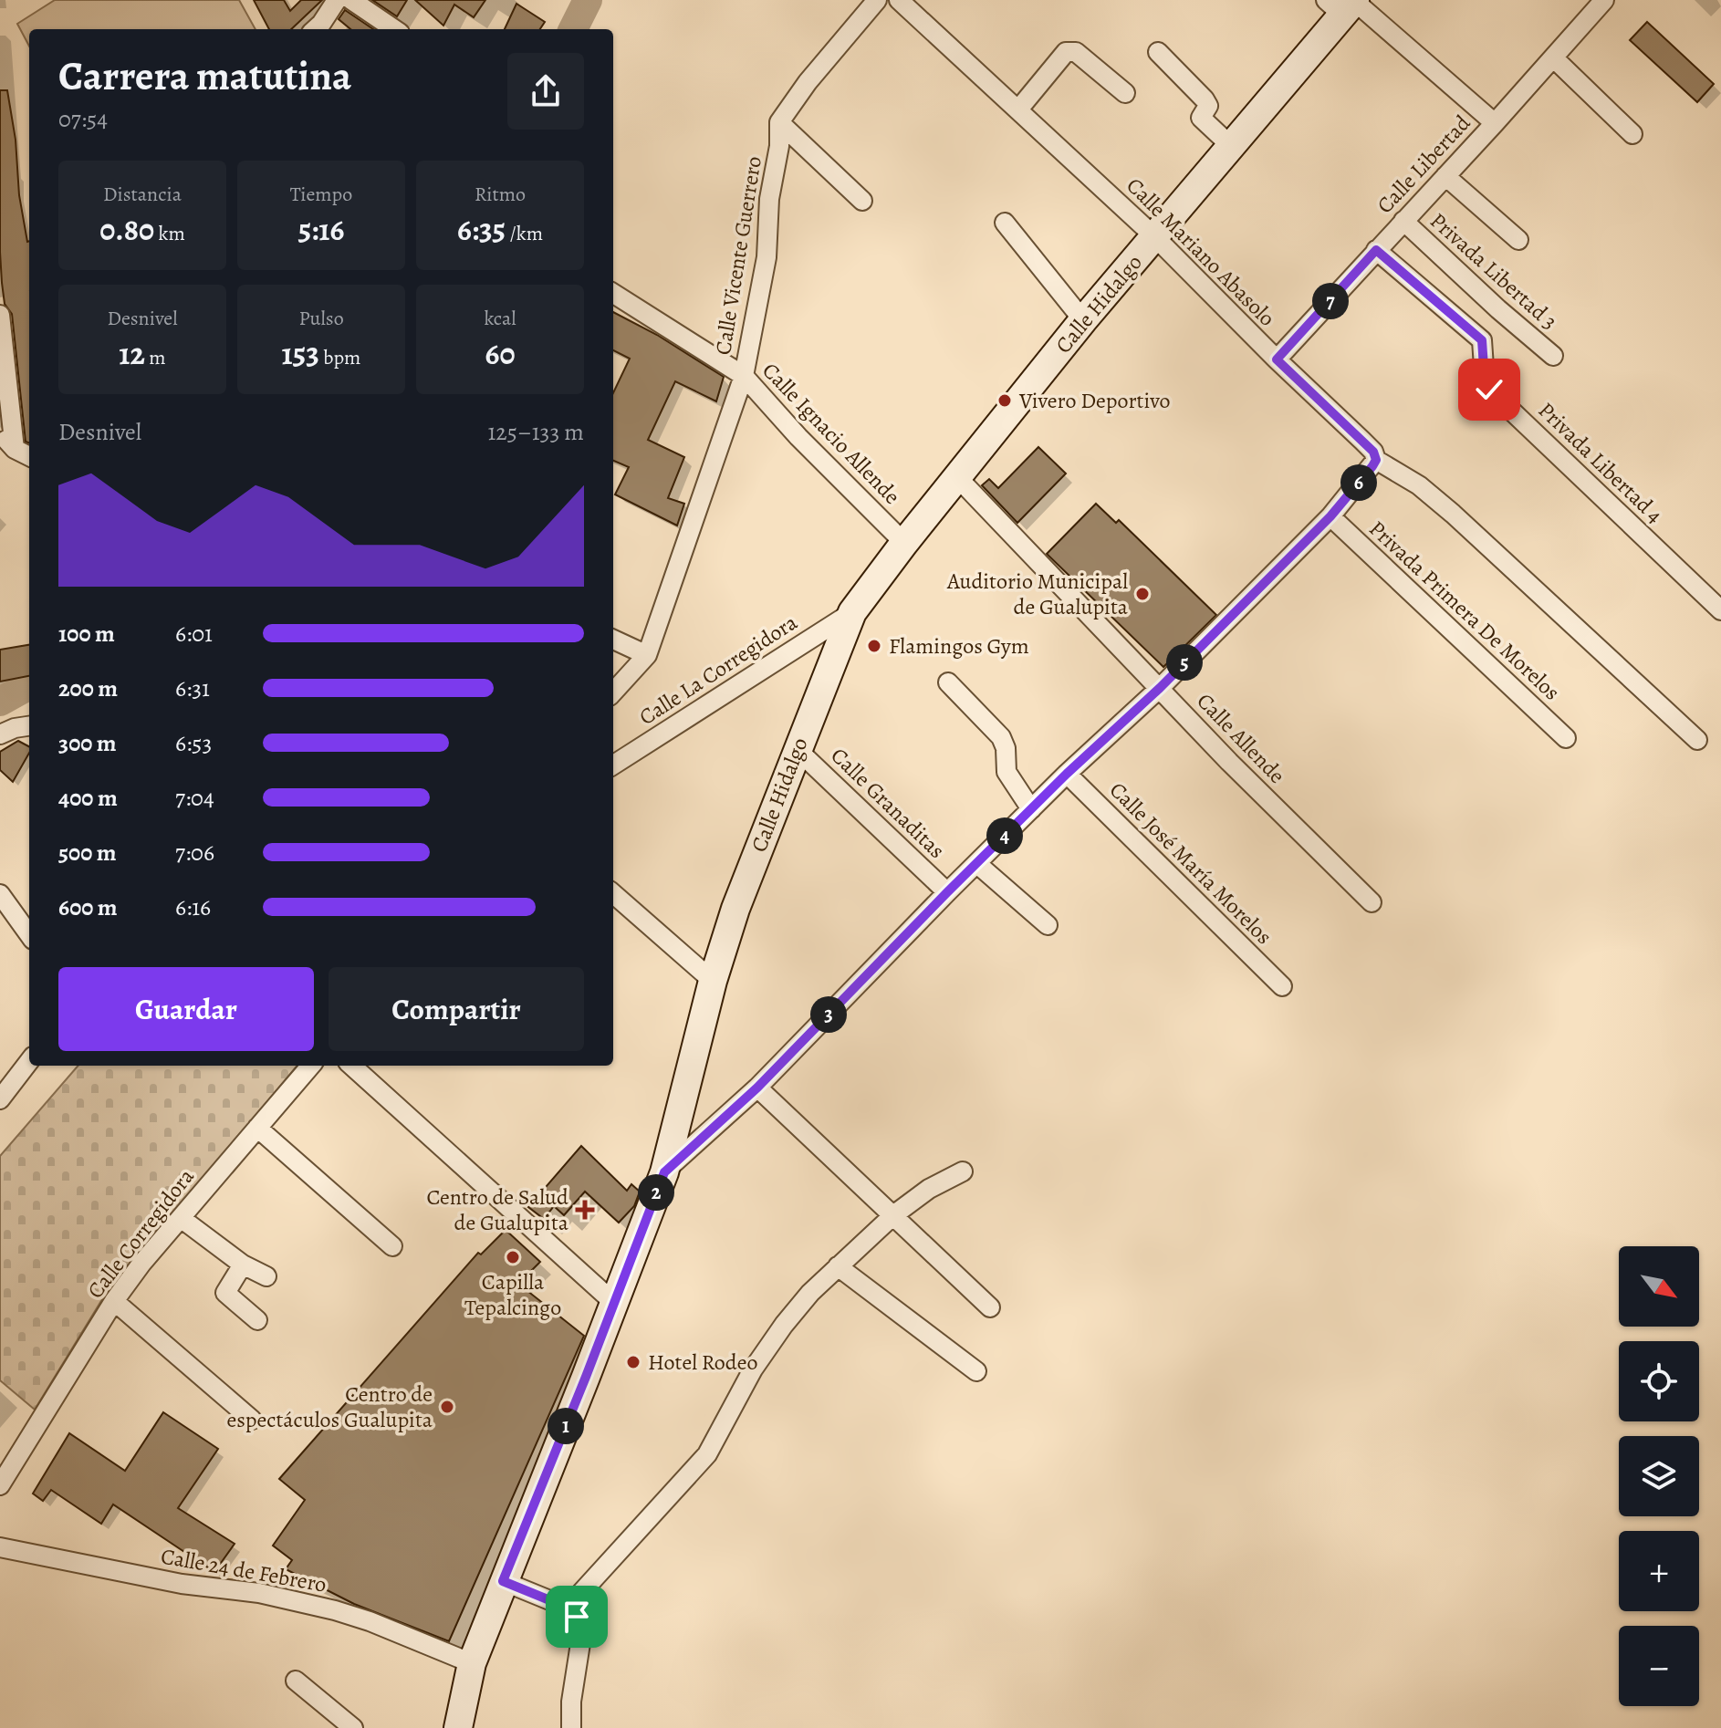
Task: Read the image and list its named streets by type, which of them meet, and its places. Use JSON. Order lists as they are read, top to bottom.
{
  "streets": {
    "main road": ["Calle Hidalgo"],
    "street": [
      "Calle Libertad",
      "Calle Mariano Abasolo",
      "Calle Vicente Guerrero",
      "Privada Libertad 3",
      "Calle Ignacio Allende",
      "Privada Libertad 4",
      "Privada Primera De Morelos",
      "Calle La Corregidora",
      "Calle Allende",
      "Calle Granaditas",
      "Calle José María Morelos",
      "Calle Corregidora",
      "Calle 24 de Febrero"
    ]
  },
  "crossings": [
    ["Calle Libertad", "Calle Mariano Abasolo"],
    ["Calle Libertad", "Privada Libertad 3"],
    ["Calle Libertad", "Privada Libertad 4"],
    ["Calle Mariano Abasolo", "Calle Hidalgo"],
    ["Calle Vicente Guerrero", "Calle Ignacio Allende"],
    ["Calle Hidalgo", "Calle Ignacio Allende"],
    ["Calle Hidalgo", "Calle La Corregidora"],
    ["Calle Hidalgo", "Calle Allende"],
    ["Calle Hidalgo", "Calle Granaditas"],
    ["Calle Hidalgo", "Calle 24 de Febrero"]
  ],
  "places": {
    "other": [
      "Vivero Deportivo",
      "Auditorio Municipal de Gualupita",
      "Flamingos Gym",
      "Capilla Tepalcingo",
      "Hotel Rodeo",
      "Centro de espectáculos Gualupita"
    ],
    "health": ["Centro de Salud de Gualupita"]
  },
  "north": "bottom right",
  "page": {
    "heading": ["Carrera matutina", "07:54"],
    "stats": [
      ["Distancia", "0.80 km"],
      ["Tiempo", "5:16"],
      ["Ritmo", "6:35 /km"],
      ["Desnivel", "12 m"],
      ["Pulso", "153 bpm"],
      ["kcal", "60"]
    ],
    "pins": [
      "7",
      "6",
      "5",
      "4",
      "3",
      "2",
      "1"
    ],
    "chart": ["Desnivel", "125–133 m"],
    "list": [
      {
        "name": "100 m",
        "note": "6:01"
      },
      {
        "name": "200 m",
        "note": "6:31"
      },
      {
        "name": "300 m",
        "note": "6:53"
      },
      {
        "name": "400 m",
        "note": "7:04"
      },
      {
        "name": "500 m",
        "note": "7:06"
      },
      {
        "name": "600 m",
        "note": "6:16"
      }
    ],
    "buttons": ["Guardar", "Compartir"],
    "map_buttons": ["+", "−"]
  }
}
